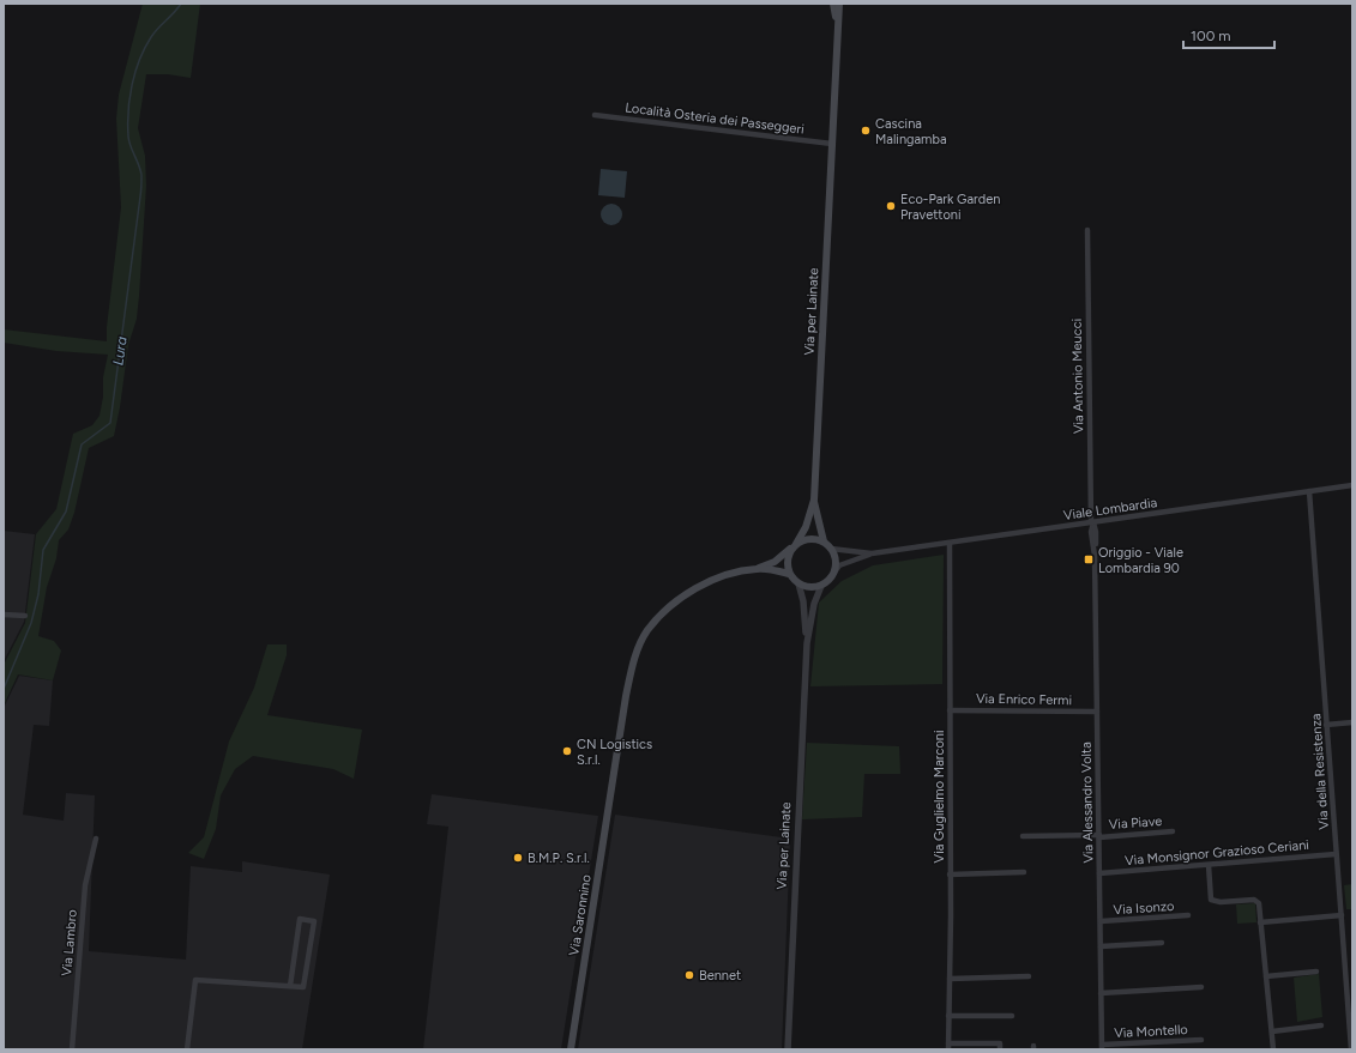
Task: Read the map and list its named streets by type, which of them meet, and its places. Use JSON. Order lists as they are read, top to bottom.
{
  "streets": {
    "main road": ["Via per Lainate", "Via Saronnino"],
    "street": [
      "Località Osteria dei Passeggeri",
      "Via Antonio Meucci",
      "Viale Lombardia",
      "Via Enrico Fermi",
      "Via della Resistenza",
      "Via Guglielmo Marconi",
      "Via Alessandro Volta",
      "Via Piave",
      "Via Monsignor Grazioso Ceriani",
      "Via Isonzo",
      "Via Lambro",
      "Via Montello"
    ]
  },
  "crossings": [
    ["Località Osteria dei Passeggeri", "Via per Lainate"],
    ["Via per Lainate", "Viale Lombardia"],
    ["Via per Lainate", "Via Saronnino"],
    ["Via Antonio Meucci", "Viale Lombardia"],
    ["Via Antonio Meucci", "Via Alessandro Volta"],
    ["Viale Lombardia", "Via della Resistenza"],
    ["Viale Lombardia", "Via Guglielmo Marconi"],
    ["Viale Lombardia", "Via Alessandro Volta"],
    ["Viale Lombardia", "Via Saronnino"],
    ["Via Enrico Fermi", "Via Guglielmo Marconi"],
    ["Via Enrico Fermi", "Via Alessandro Volta"],
    ["Via della Resistenza", "Via Monsignor Grazioso Ceriani"],
    ["Via Alessandro Volta", "Via Piave"],
    ["Via Alessandro Volta", "Via Monsignor Grazioso Ceriani"],
    ["Via Alessandro Volta", "Via Isonzo"],
    ["Via Alessandro Volta", "Via Montello"]
  ],
  "water": ["Lura"],
  "places": {
    "other": [
      "Cascina Malingamba",
      "Eco-Park Garden Pravettoni",
      "CN Logistics S.r.l.",
      "B.M.P. S.r.l.",
      "Bennet"
    ],
    "transit": ["Origgio - Viale Lombardia 90"]
  },
  "scale_bar": "100 m"
}
